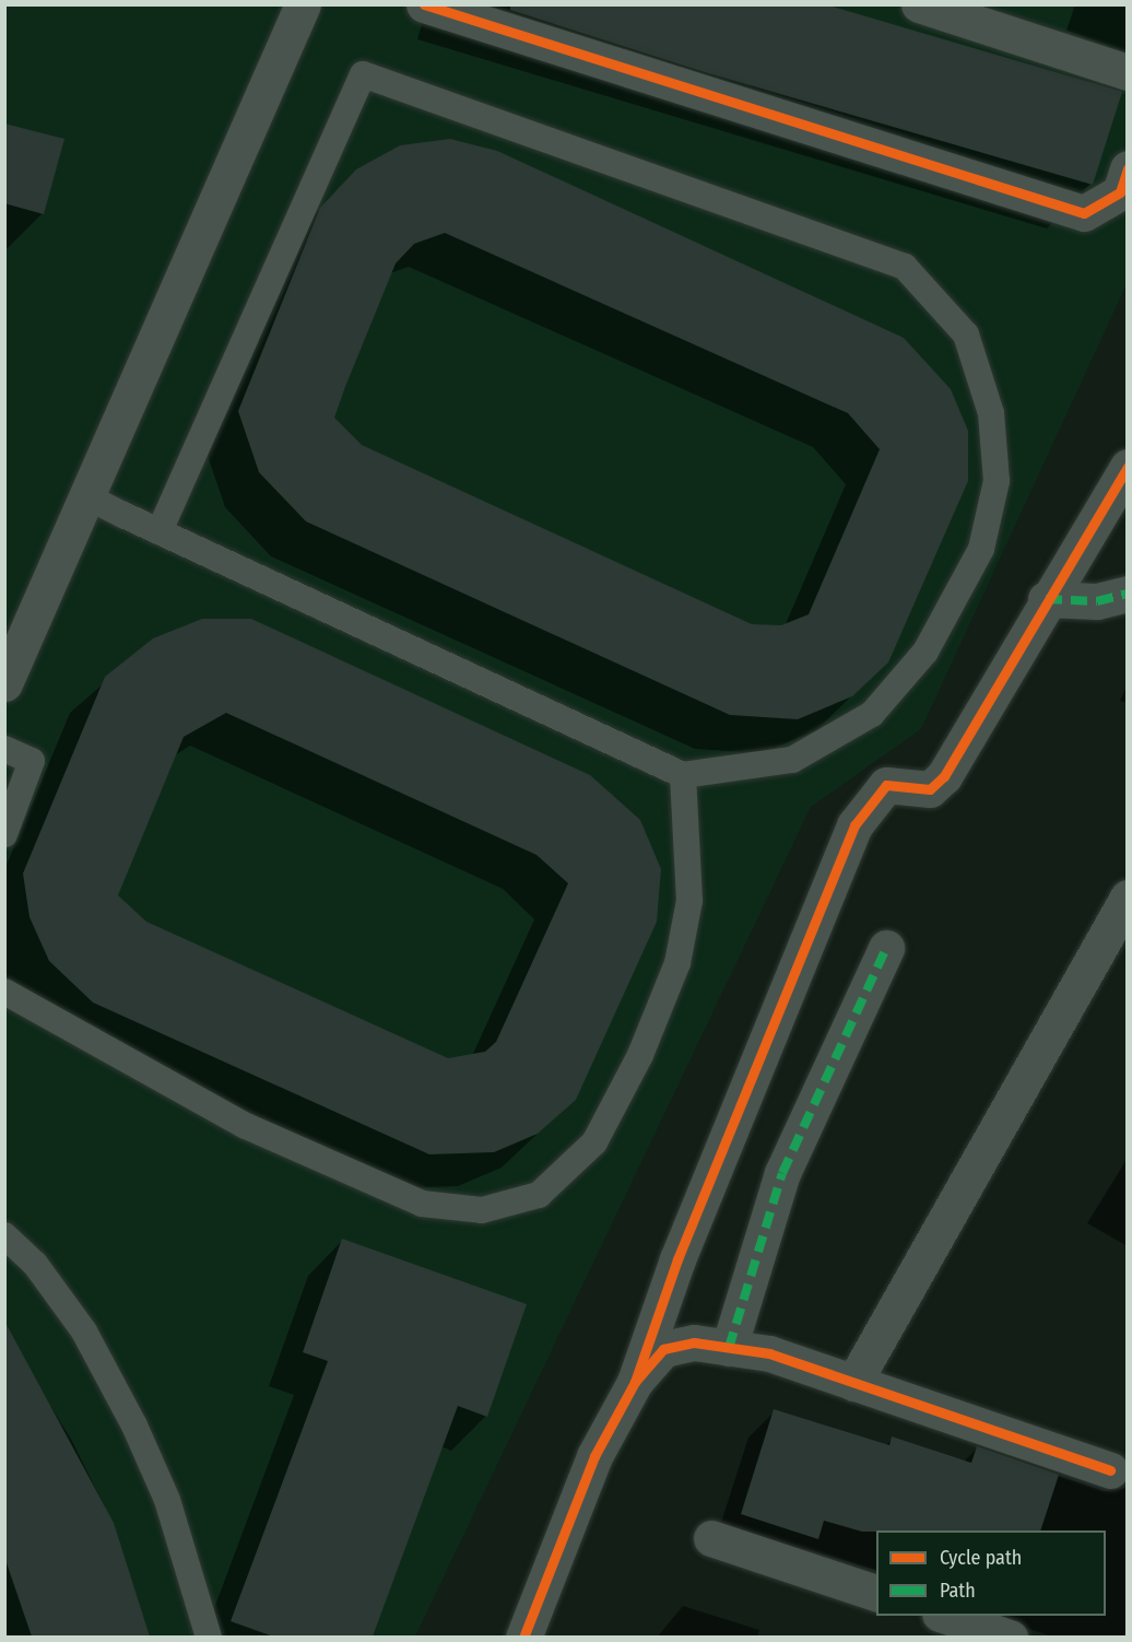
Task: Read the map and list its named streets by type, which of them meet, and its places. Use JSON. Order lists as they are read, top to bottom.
{
  "legend": ["Cycle path", "Path"]
}
